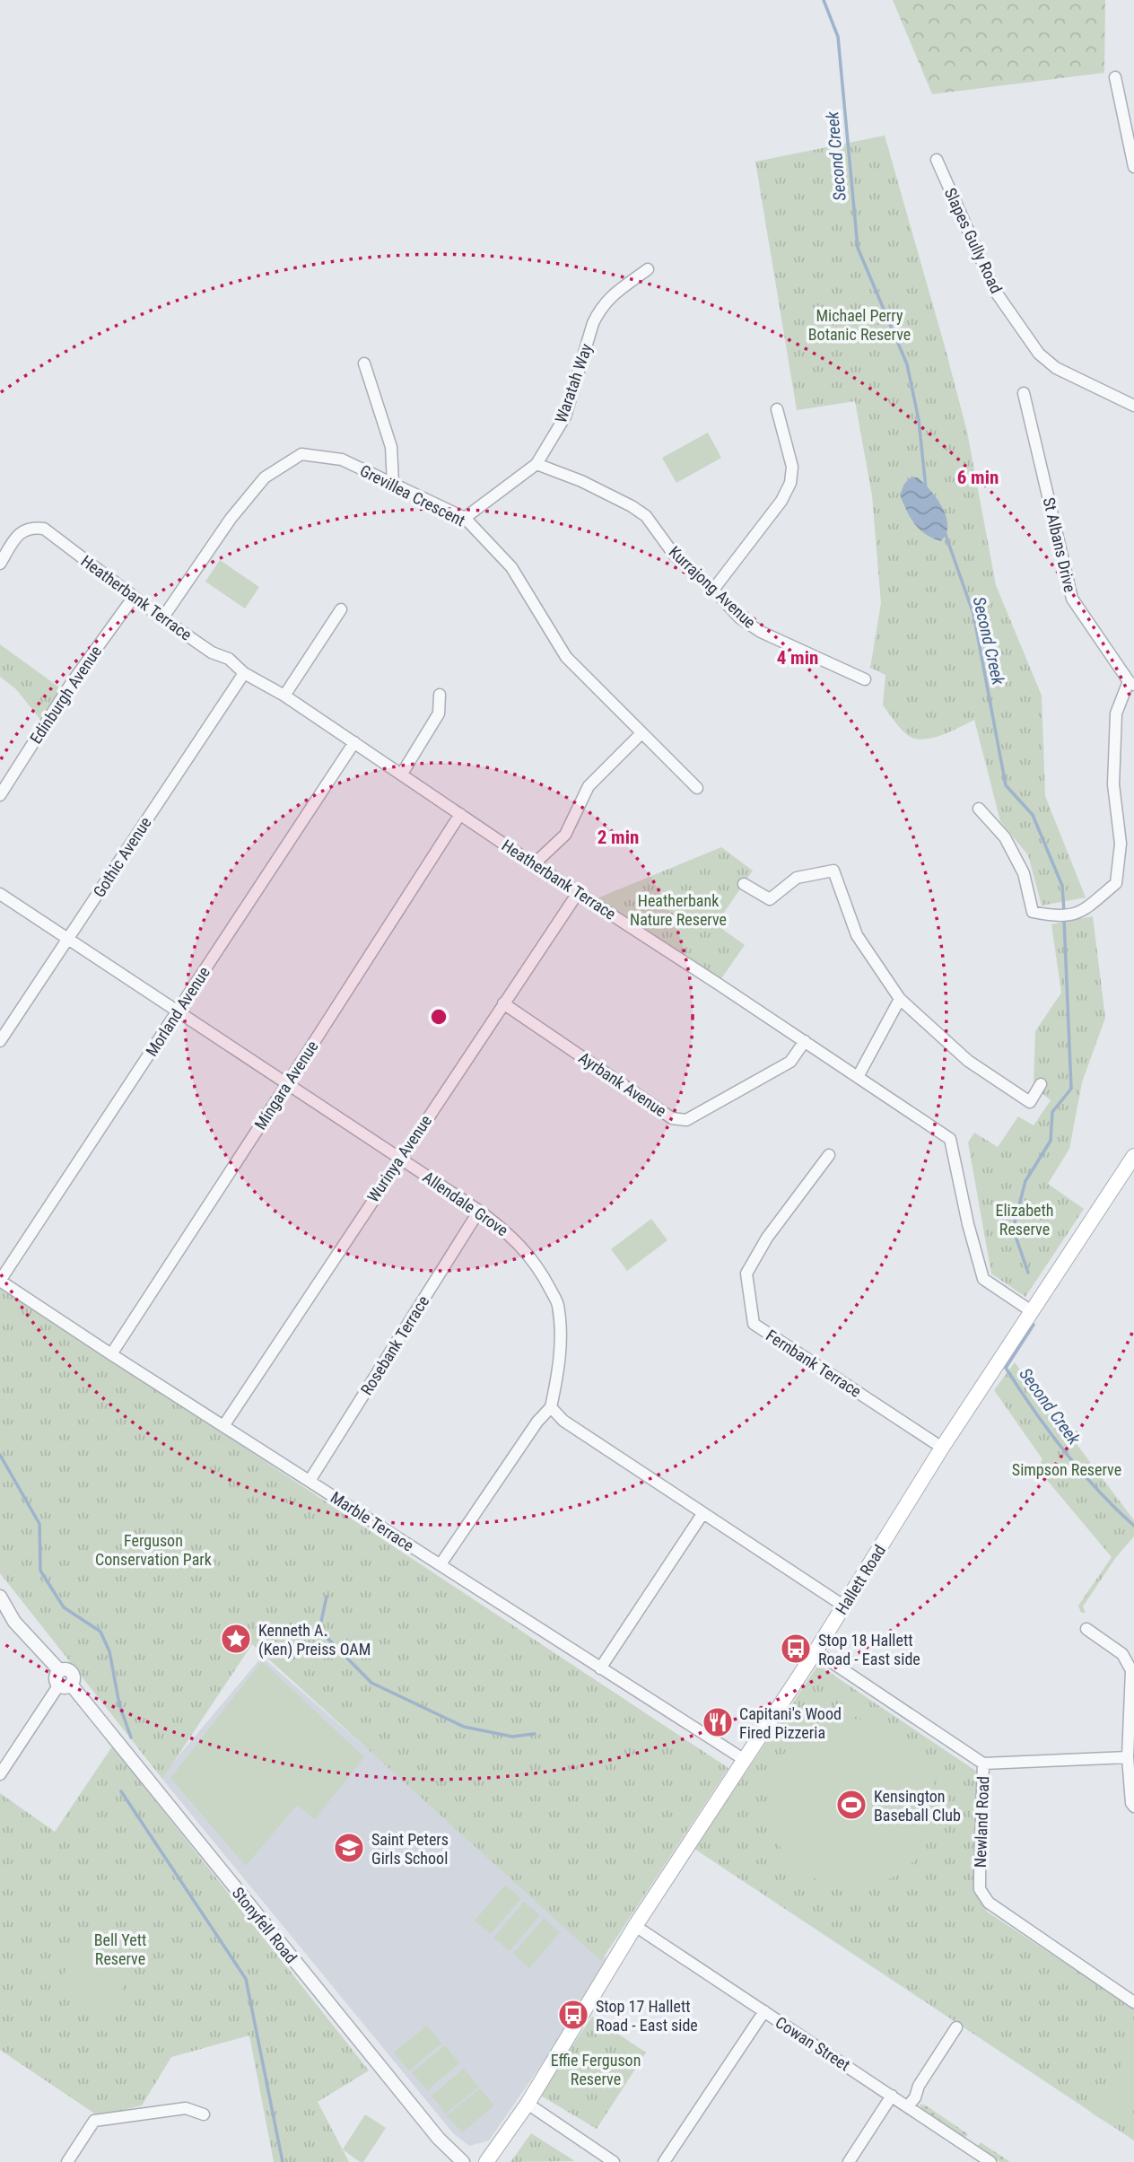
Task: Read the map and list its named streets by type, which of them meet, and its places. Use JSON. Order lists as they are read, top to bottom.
{
  "streets": {
    "main road": ["Hallett Road"],
    "street": [
      "Slapes Gully Road",
      "Waratah Way",
      "Grevillea Crescent",
      "St Albans Drive",
      "Kurrajong Avenue",
      "Heatherbank Terrace",
      "Edinburgh Avenue",
      "Gothic Avenue",
      "Morland Avenue",
      "Ayrbank Avenue",
      "Mingara Avenue",
      "Wurinya Avenue",
      "Allendale Grove",
      "Rosebank Terrace",
      "Fernbank Terrace",
      "Marble Terrace",
      "Newland Road",
      "Stonyfell Road",
      "Cowan Street"
    ]
  },
  "crossings": [
    ["Waratah Way", "Grevillea Crescent"],
    ["Waratah Way", "Kurrajong Avenue"],
    ["Grevillea Crescent", "Heatherbank Terrace"],
    ["Heatherbank Terrace", "Edinburgh Avenue"],
    ["Heatherbank Terrace", "Gothic Avenue"],
    ["Heatherbank Terrace", "Morland Avenue"],
    ["Heatherbank Terrace", "Ayrbank Avenue"],
    ["Heatherbank Terrace", "Mingara Avenue"],
    ["Heatherbank Terrace", "Wurinya Avenue"],
    ["Heatherbank Terrace", "Hallett Road"],
    ["Gothic Avenue", "Allendale Grove"],
    ["Morland Avenue", "Allendale Grove"],
    ["Morland Avenue", "Marble Terrace"],
    ["Ayrbank Avenue", "Wurinya Avenue"],
    ["Mingara Avenue", "Allendale Grove"],
    ["Mingara Avenue", "Marble Terrace"],
    ["Wurinya Avenue", "Allendale Grove"],
    ["Wurinya Avenue", "Marble Terrace"],
    ["Allendale Grove", "Rosebank Terrace"],
    ["Rosebank Terrace", "Marble Terrace"],
    ["Fernbank Terrace", "Hallett Road"],
    ["Marble Terrace", "Hallett Road"],
    ["Hallett Road", "Newland Road"],
    ["Hallett Road", "Cowan Street"]
  ],
  "water": ["Second Creek"],
  "parks": [
    "Michael Perry Botanic Reserve",
    "Heatherbank Nature Reserve",
    "Elizabeth Reserve",
    "Simpson Reserve",
    "Ferguson Conservation Park",
    "Bell Yett Reserve",
    "Effie Ferguson Reserve"
  ],
  "places": {
    "place": ["Kenneth A. (Ken) Preiss OAM"],
    "bus stop": ["Stop 18 Hallett Road - East side", "Stop 17 Hallett Road - East side"],
    "restaurant": ["Capitani's Wood Fired Pizzeria"],
    "sports": ["Kensington Baseball Club"],
    "school or university": ["Saint Peters Girls School"]
  },
  "rings": ["6 min", "4 min", "2 min"]
}
